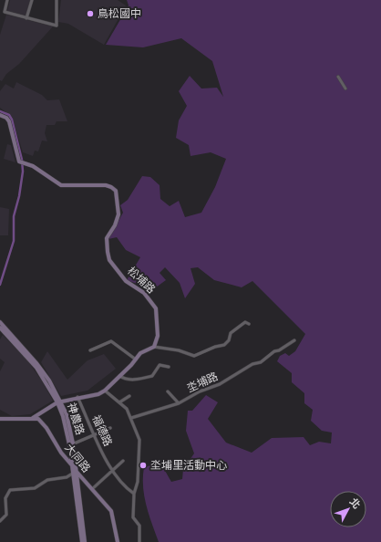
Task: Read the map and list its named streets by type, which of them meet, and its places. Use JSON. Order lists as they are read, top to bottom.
{
  "streets": {
    "street": [
      "松埔路",
      "坔埔路",
      "神農路",
      "福德路",
      "大同路"
    ]
  },
  "crossings": [
    ["神農路", "大同路"]
  ],
  "places": ["鳥松國中", "坔埔里活動中心"],
  "north": "top right"
}
